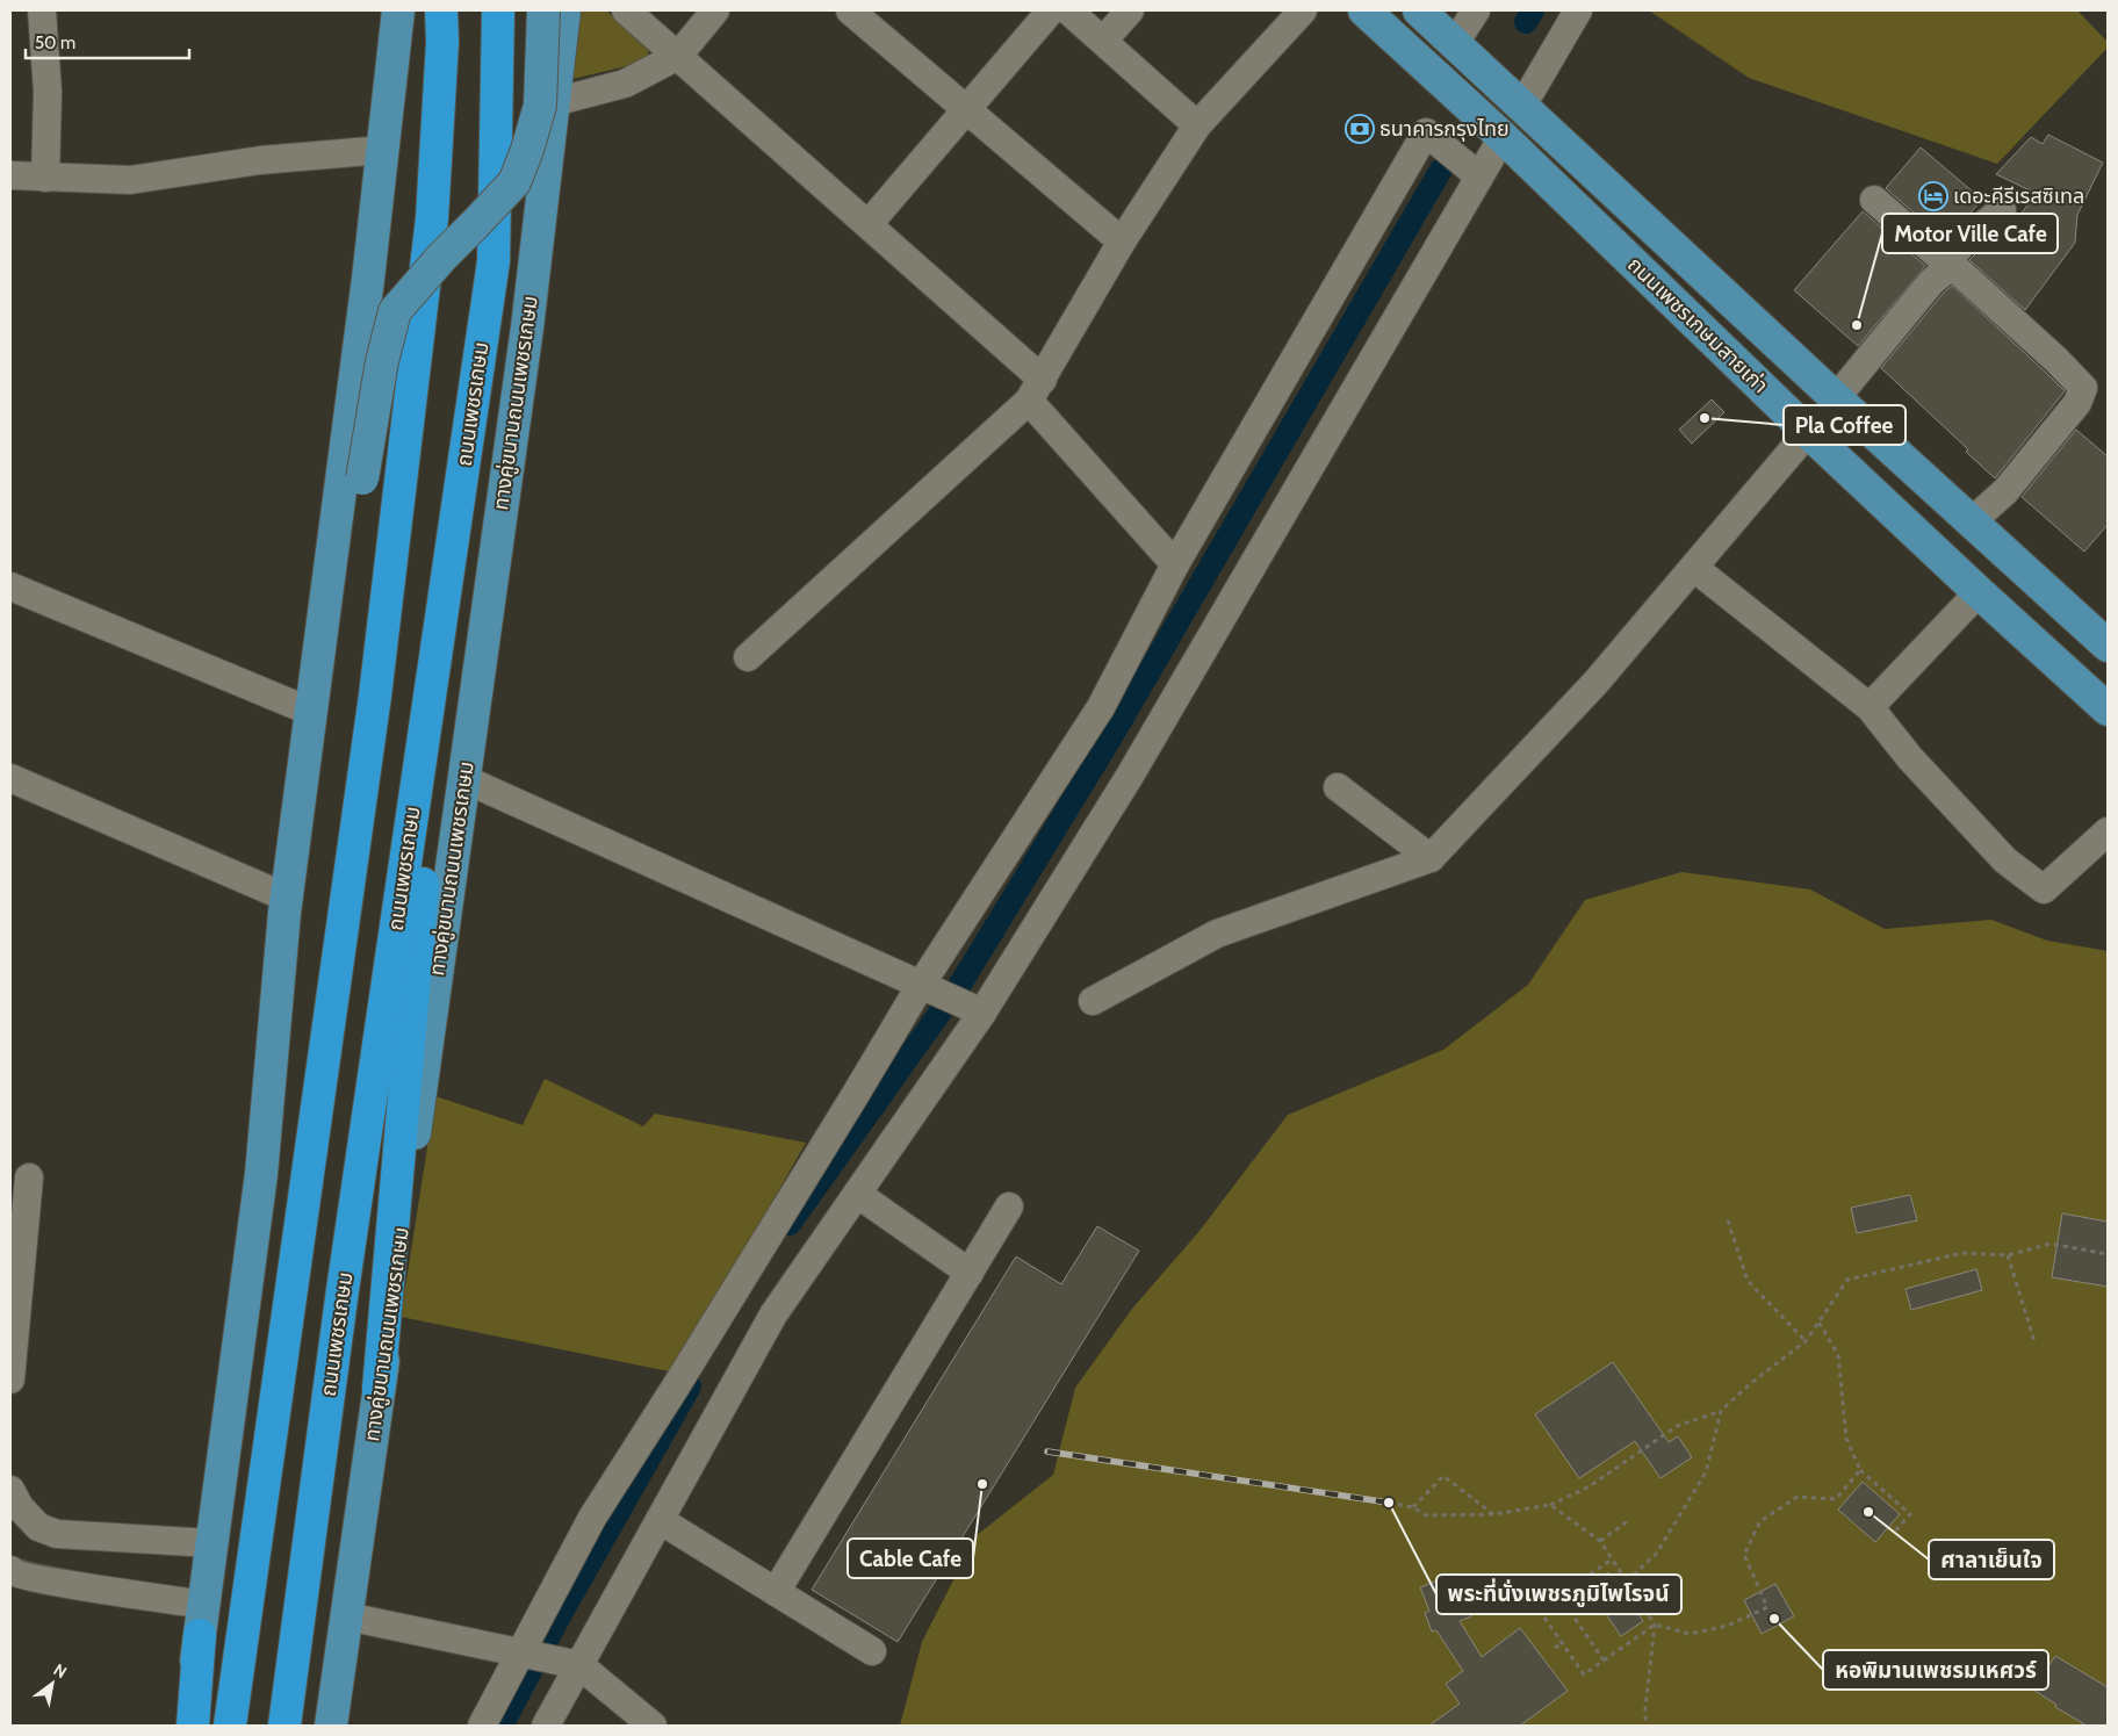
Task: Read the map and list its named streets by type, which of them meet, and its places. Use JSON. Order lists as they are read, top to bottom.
{
  "streets": {
    "highway": ["ถนนเพชรเกษม"],
    "main road": ["ถนนเพชรเกษมสายเก่า", "ทางคู่ขนานถนนเพชรเกษม"]
  },
  "places": {
    "bank": ["ธนาคารกรุงไทย"],
    "hotel": ["เดอะคีรีเรสซิเทล"],
    "other": [
      "Motor Ville Cafe",
      "Pla Coffee",
      "Cable Cafe",
      "พระที่นั่งเพชรภูมิไพโรจน์",
      "ศาลาเย็นใจ",
      "หอพิมานเพชรมเหศวร์"
    ]
  },
  "scale_bar": "50 m",
  "north": "top right"
}
